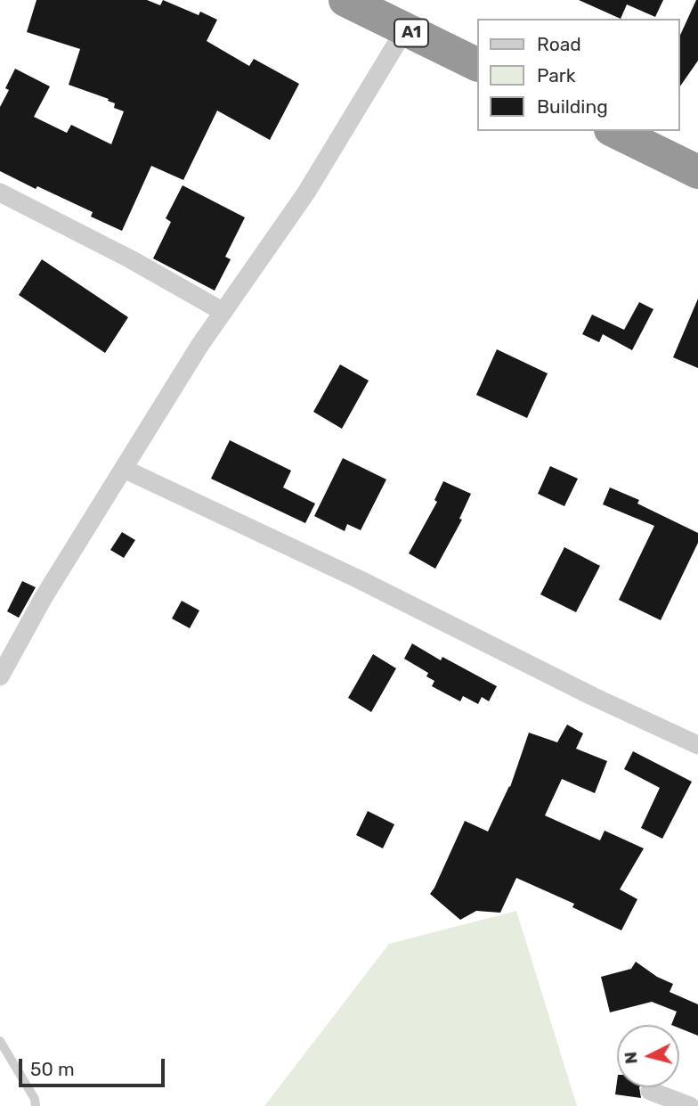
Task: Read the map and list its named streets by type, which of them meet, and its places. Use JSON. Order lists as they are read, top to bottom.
{
  "streets": {
    "highway": ["A1"]
  },
  "legend": ["Road", "Park", "Building"],
  "scale_bar": "50 m",
  "north": "left"
}
